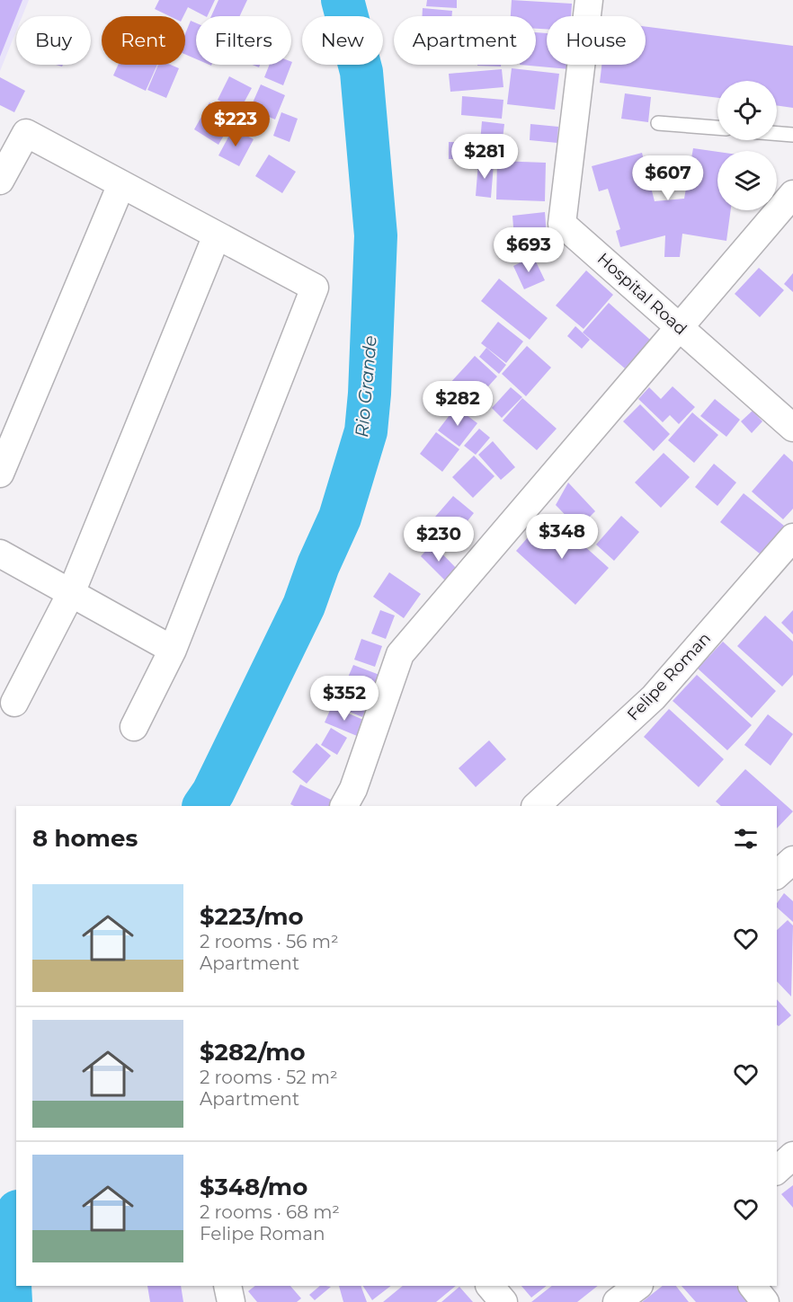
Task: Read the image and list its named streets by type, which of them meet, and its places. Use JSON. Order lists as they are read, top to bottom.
{
  "streets": {
    "street": ["Hospital Road", "Felipe Roman"]
  },
  "water": ["Rio Grande"],
  "page": {
    "chip": [
      "Buy",
      "Rent",
      "Filters",
      "New",
      "Apartment",
      "House"
    ],
    "price": [
      "$223",
      "$281",
      "$607",
      "$693",
      "$282",
      "$348",
      "$230",
      "$352"
    ],
    "heading": "8 homes",
    "list": [
      {
        "name": "$223/mo",
        "note": "2 rooms · 56 m² · Apartment"
      },
      {
        "name": "$282/mo",
        "note": "2 rooms · 52 m² · Apartment"
      },
      {
        "name": "$348/mo",
        "note": "2 rooms · 68 m² · Felipe Roman"
      }
    ]
  }
}
